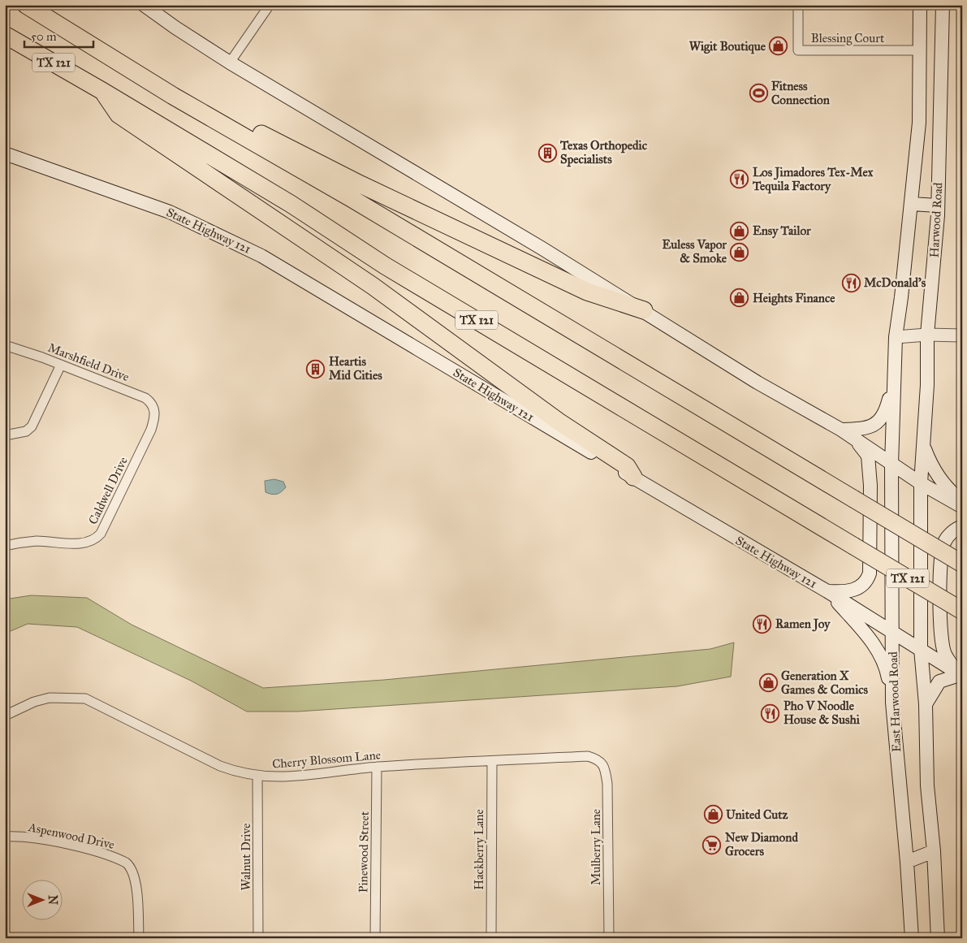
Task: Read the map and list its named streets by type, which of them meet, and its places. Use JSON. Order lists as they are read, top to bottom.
{
  "streets": {
    "highway": ["TX 121"],
    "main road": ["Harwood Road", "State Highway 121", "East Harwood Road"],
    "street": [
      "Blessing Court",
      "Marshfield Drive",
      "Caldwell Drive",
      "Cherry Blossom Lane",
      "Aspenwood Drive",
      "Mulberry Lane",
      "Hackberry Lane",
      "Pinewood Street",
      "Walnut Drive"
    ]
  },
  "crossings": [
    ["Blessing Court", "Harwood Road"],
    ["Harwood Road", "East Harwood Road"],
    ["State Highway 121", "East Harwood Road"],
    ["Marshfield Drive", "Caldwell Drive"],
    ["Cherry Blossom Lane", "Mulberry Lane"],
    ["Cherry Blossom Lane", "Hackberry Lane"],
    ["Cherry Blossom Lane", "Pinewood Street"],
    ["Cherry Blossom Lane", "Walnut Drive"]
  ],
  "places": {
    "shop": [
      "Wigit Boutique",
      "Ensy Tailor",
      "Euless Vapor & Smoke",
      "Heights Finance",
      "Generation X Games & Comics",
      "United Cutz"
    ],
    "sports": ["Fitness Connection"],
    "building": ["Texas Orthopedic Specialists", "Heartis Mid Cities"],
    "restaurant": [
      "Los Jimadores Tex-Mex Tequila Factory",
      "McDonald's",
      "Ramen Joy",
      "Pho V Noodle House & Sushi"
    ],
    "supermarket": ["New Diamond Grocers"]
  },
  "scale_bar": "50 m",
  "north": "right"
}
